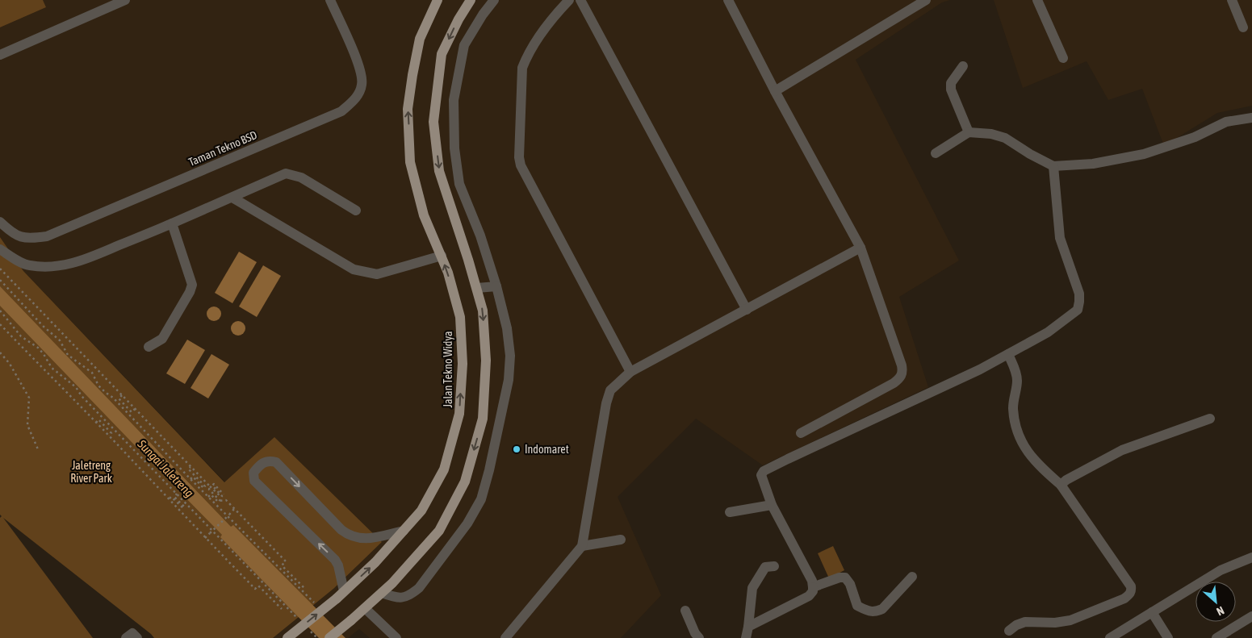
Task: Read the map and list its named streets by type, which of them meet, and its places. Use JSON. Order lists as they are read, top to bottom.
{
  "streets": {
    "main road": ["Jalan Tekno Widya"],
    "street": ["Taman Tekno BSD"]
  },
  "water": ["Sungai Jaletreng"],
  "parks": ["Jaletreng River Park"],
  "places": ["Indomaret"],
  "north": "bottom right"
}
